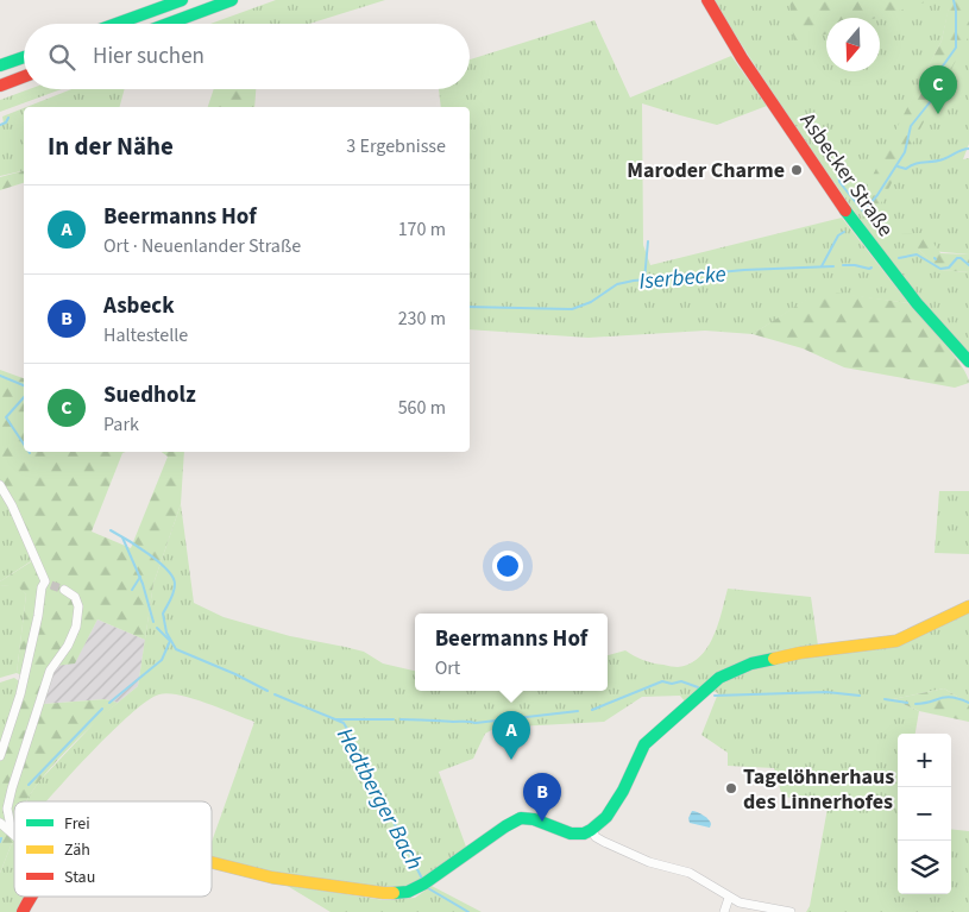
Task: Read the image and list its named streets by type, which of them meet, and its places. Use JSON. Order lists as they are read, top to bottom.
{
  "streets": {
    "main road": ["Asbecker Straße"]
  },
  "water": ["Iserbecke", "Hedtberger Bach"],
  "places": ["Maroder Charme", "Tagelöhnerhaus des Linnerhofes"],
  "legend": ["Frei", "Zäh", "Stau"],
  "north": "bottom",
  "page": {
    "search": "Hier suchen",
    "pins": ["C", "A", "B"],
    "heading": ["In der Nähe", "3 Ergebnisse"],
    "list": [
      {
        "mark": "A",
        "name": "Beermanns Hof",
        "note": "Ort · Neuenlander Straße",
        "value": "170 m"
      },
      {
        "mark": "B",
        "name": "Asbeck",
        "note": "Haltestelle",
        "value": "230 m"
      },
      {
        "mark": "C",
        "name": "Suedholz",
        "note": "Park",
        "value": "560 m"
      }
    ],
    "popup": ["Beermanns Hof", "Ort"],
    "map_buttons": ["+", "−"]
  }
}
